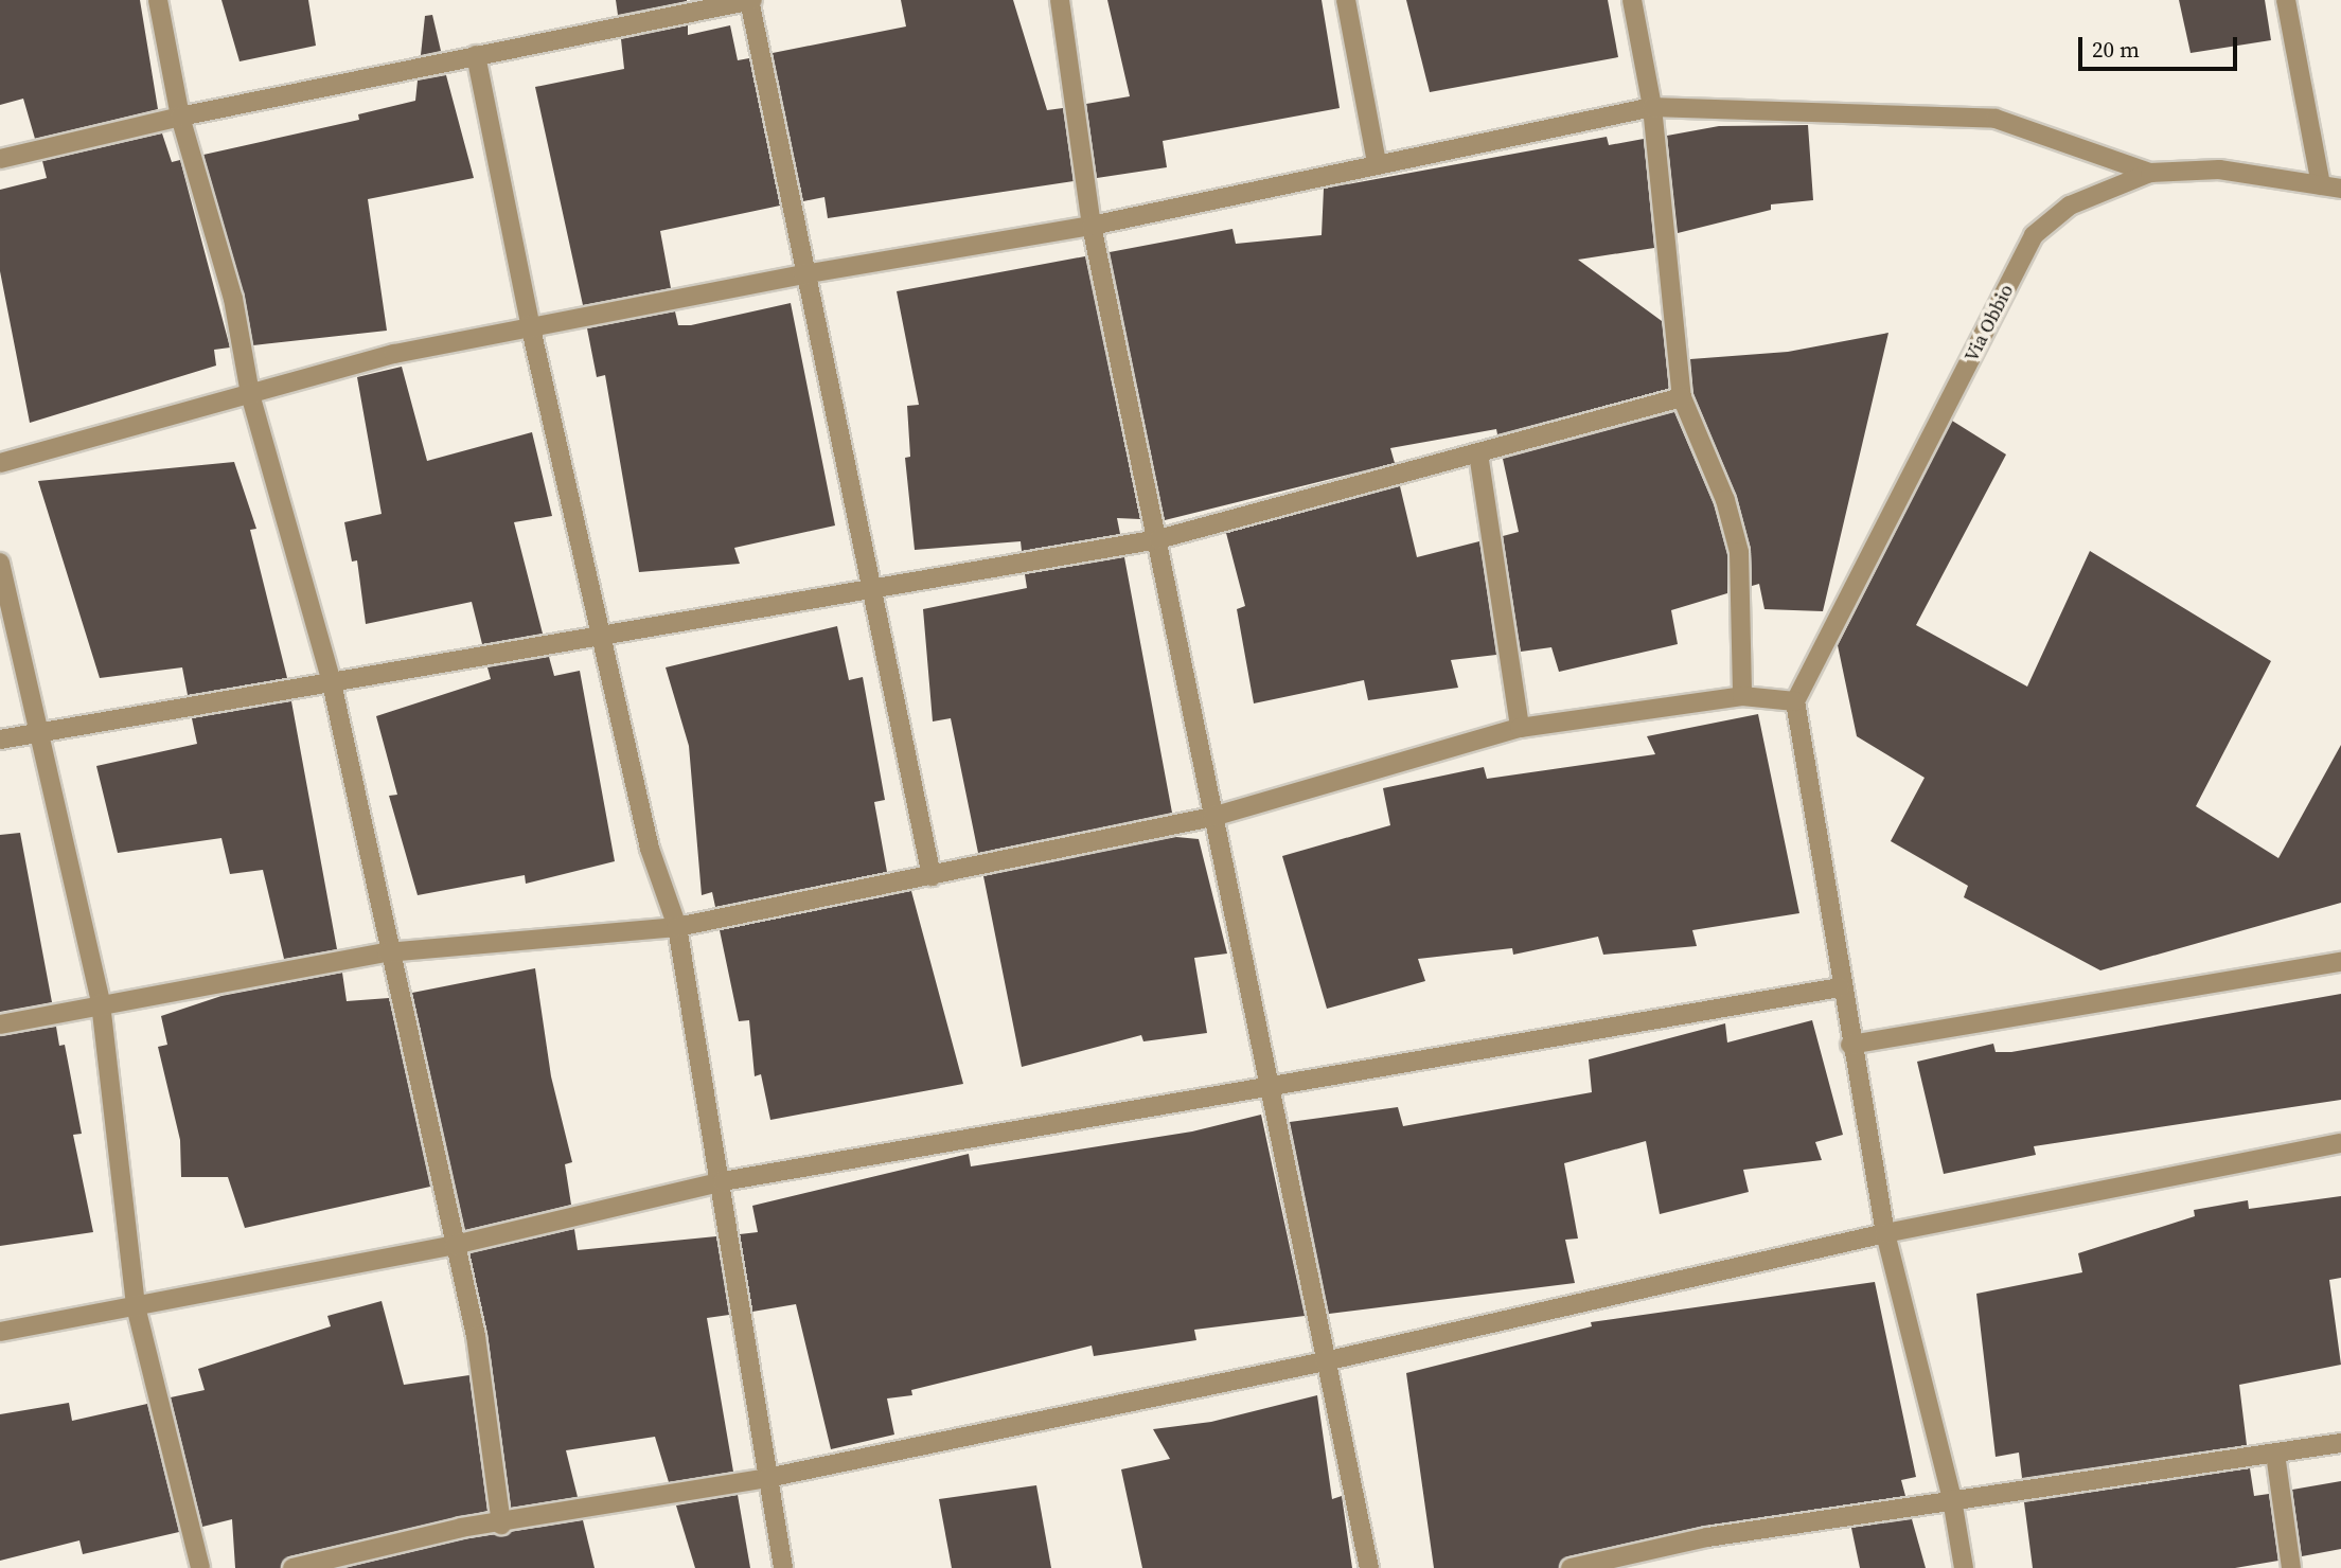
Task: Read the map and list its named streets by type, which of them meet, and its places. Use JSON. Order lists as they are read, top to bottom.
{
  "streets": {
    "street": ["Via Obbio"]
  },
  "scale_bar": "20 m"
}
